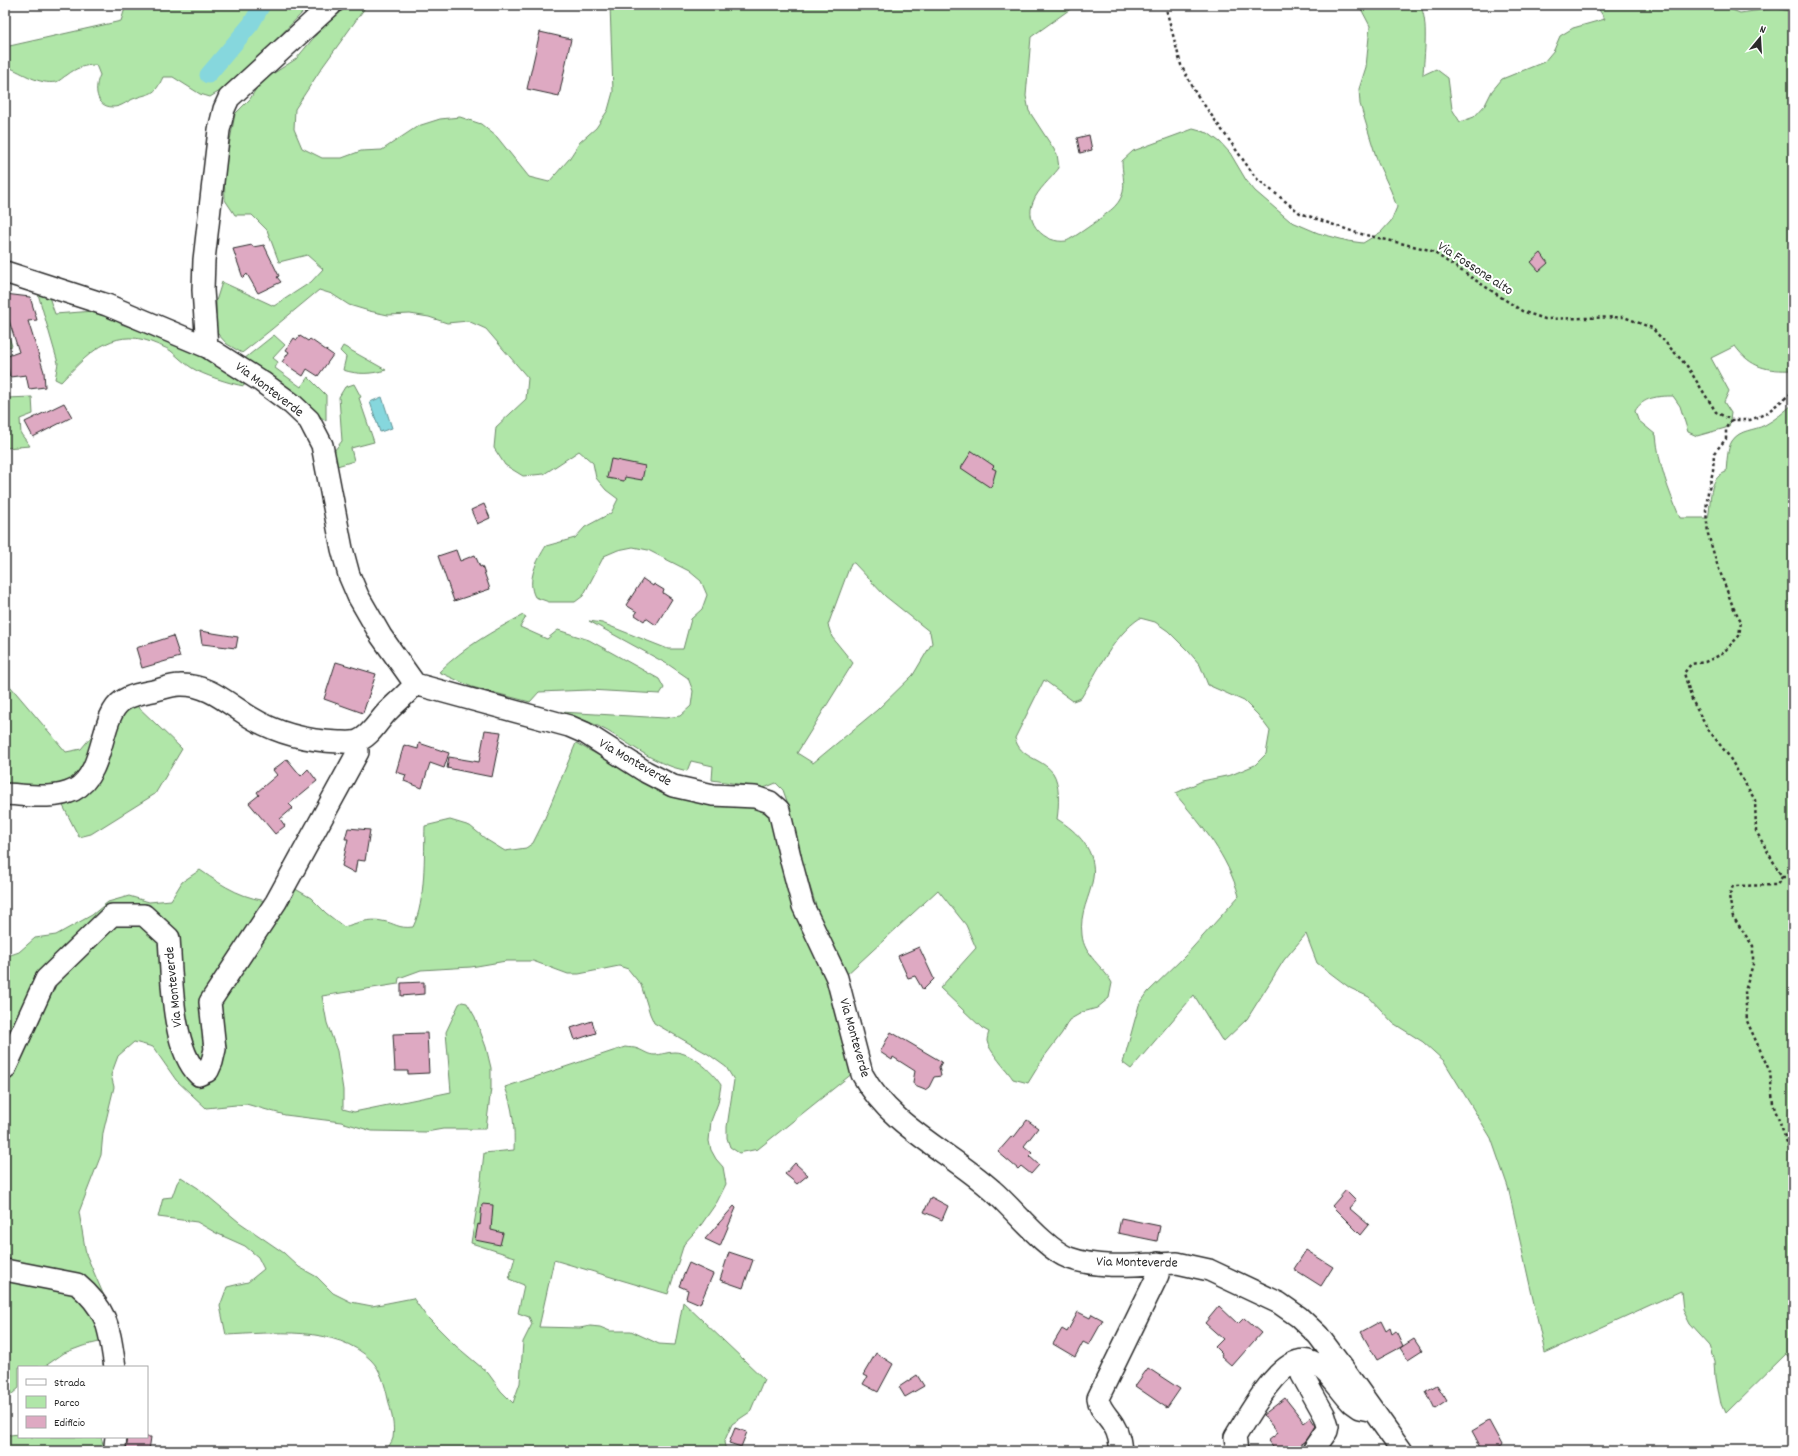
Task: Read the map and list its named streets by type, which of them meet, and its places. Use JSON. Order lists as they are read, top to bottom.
{
  "streets": {
    "street": ["Via Monteverde"],
    "path": ["Via Fossone alto"]
  },
  "legend": ["Strada", "Parco", "Edificio"],
  "north": "top"
}
